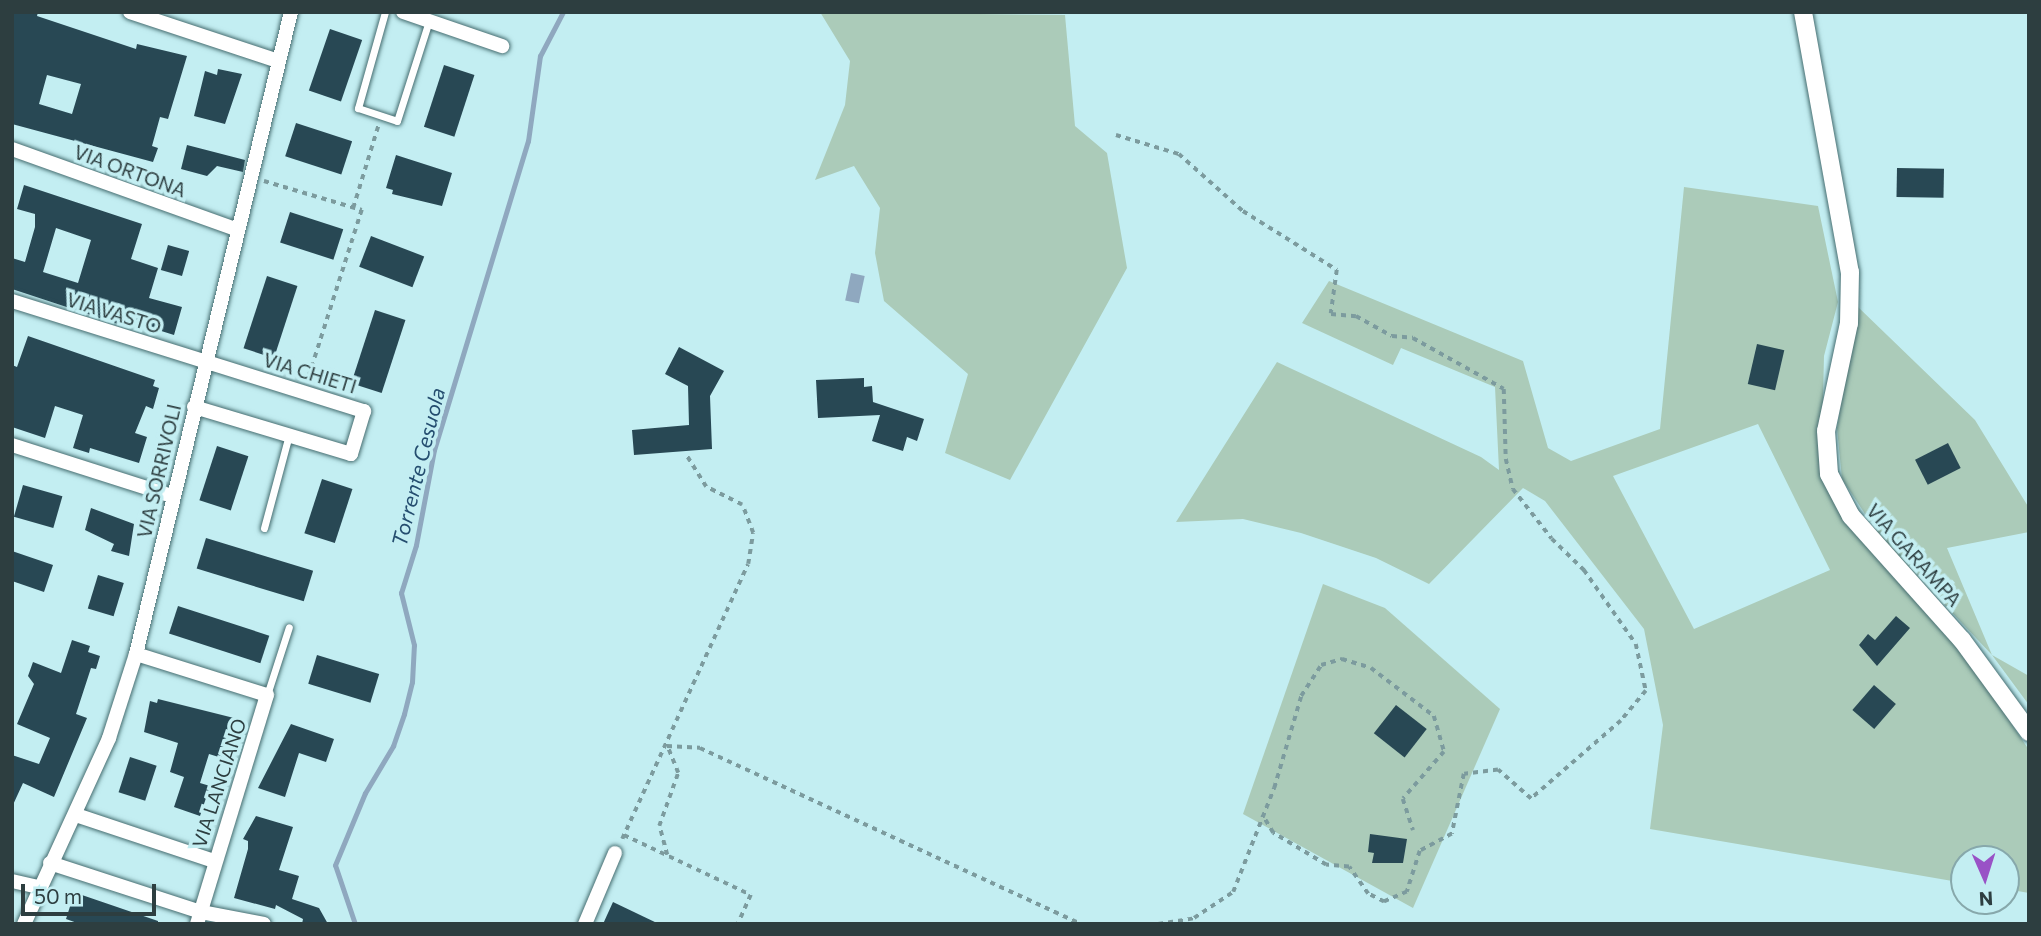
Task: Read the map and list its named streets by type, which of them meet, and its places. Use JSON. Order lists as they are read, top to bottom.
{
  "streets": {
    "street": [
      "VIA ORTONA",
      "VIA VASTO",
      "VIA CHIETI",
      "VIA SORRIVOLI",
      "VIA GARAMPA",
      "VIA LANCIANO"
    ]
  },
  "crossings": [
    ["VIA ORTONA", "VIA SORRIVOLI"],
    ["VIA VASTO", "VIA CHIETI"],
    ["VIA VASTO", "VIA SORRIVOLI"],
    ["VIA CHIETI", "VIA SORRIVOLI"]
  ],
  "water": ["Torrente Cesuola"],
  "scale_bar": "50 m",
  "north": "bottom"
}
